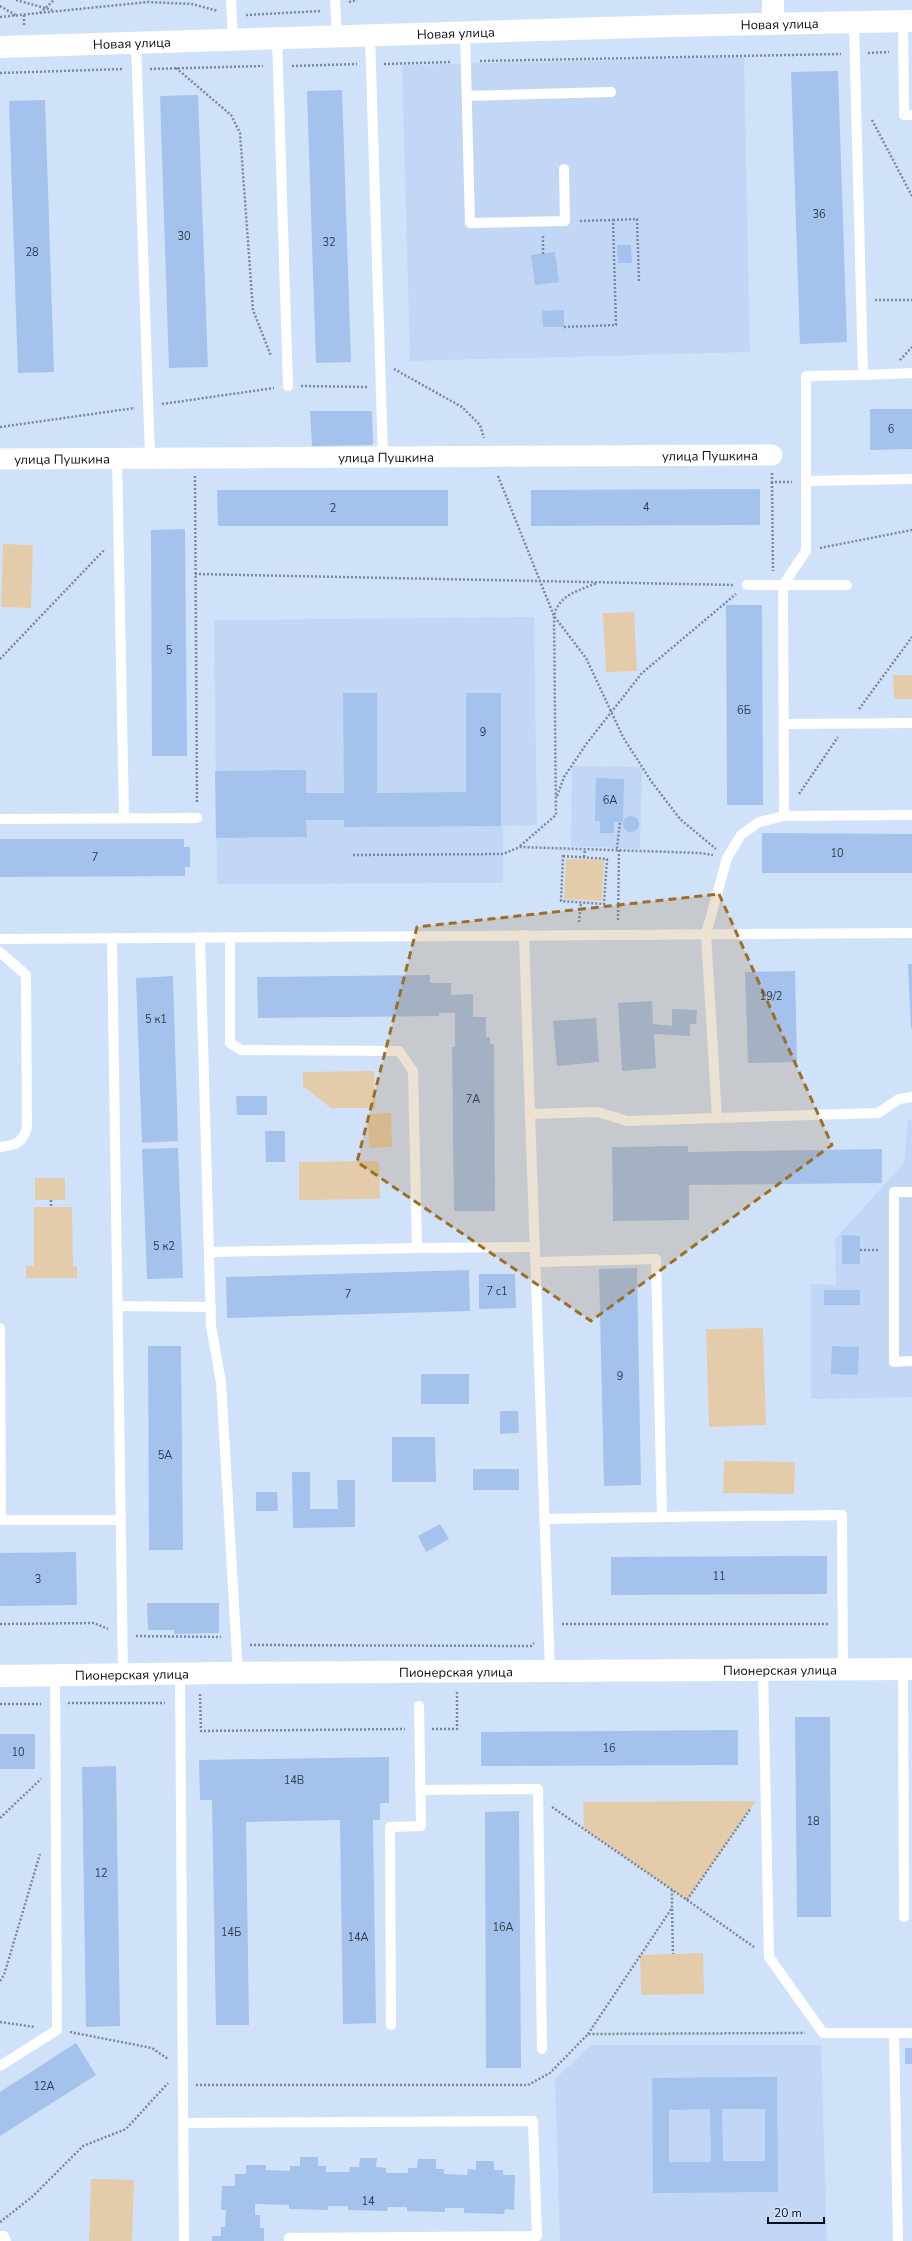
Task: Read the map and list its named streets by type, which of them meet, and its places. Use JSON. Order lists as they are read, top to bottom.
{
  "streets": {
    "street": ["Новая улица", "улица Пушкина", "Пионерская улица"]
  },
  "house_numbers": [
    "36",
    "30",
    "32",
    "28",
    "6",
    "4",
    "2",
    "5",
    "6Б",
    "9",
    "6А",
    "10",
    "7",
    "19/2",
    "5 к1",
    "7А",
    "5 к2",
    "7 с1",
    "7",
    "9",
    "5А",
    "11",
    "3",
    "16",
    "10",
    "14В",
    "18",
    "12",
    "16А",
    "14Б",
    "14А",
    "12А",
    "14"
  ],
  "scale_bar": "20 m"
}
